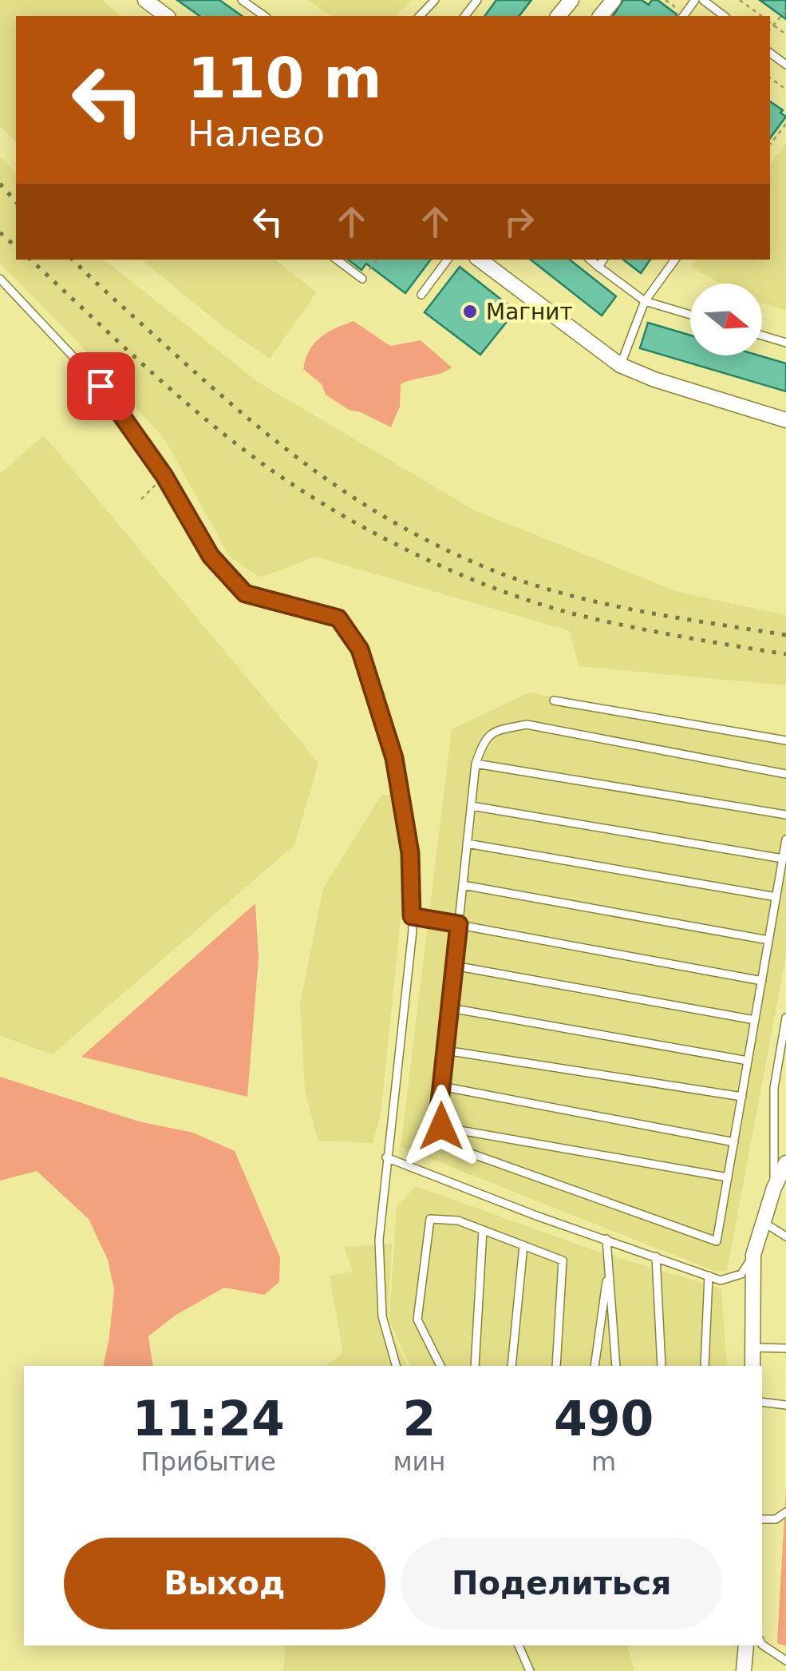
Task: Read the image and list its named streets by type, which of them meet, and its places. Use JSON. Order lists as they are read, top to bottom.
{
  "places": ["Магнит"],
  "north": "right",
  "page": {
    "turn": ["110 m", "Налево"],
    "eta": [
      "11:24",
      "Прибытие",
      "2",
      "мин",
      "490",
      "m"
    ],
    "buttons": ["Выход", "Поделиться"]
  }
}
